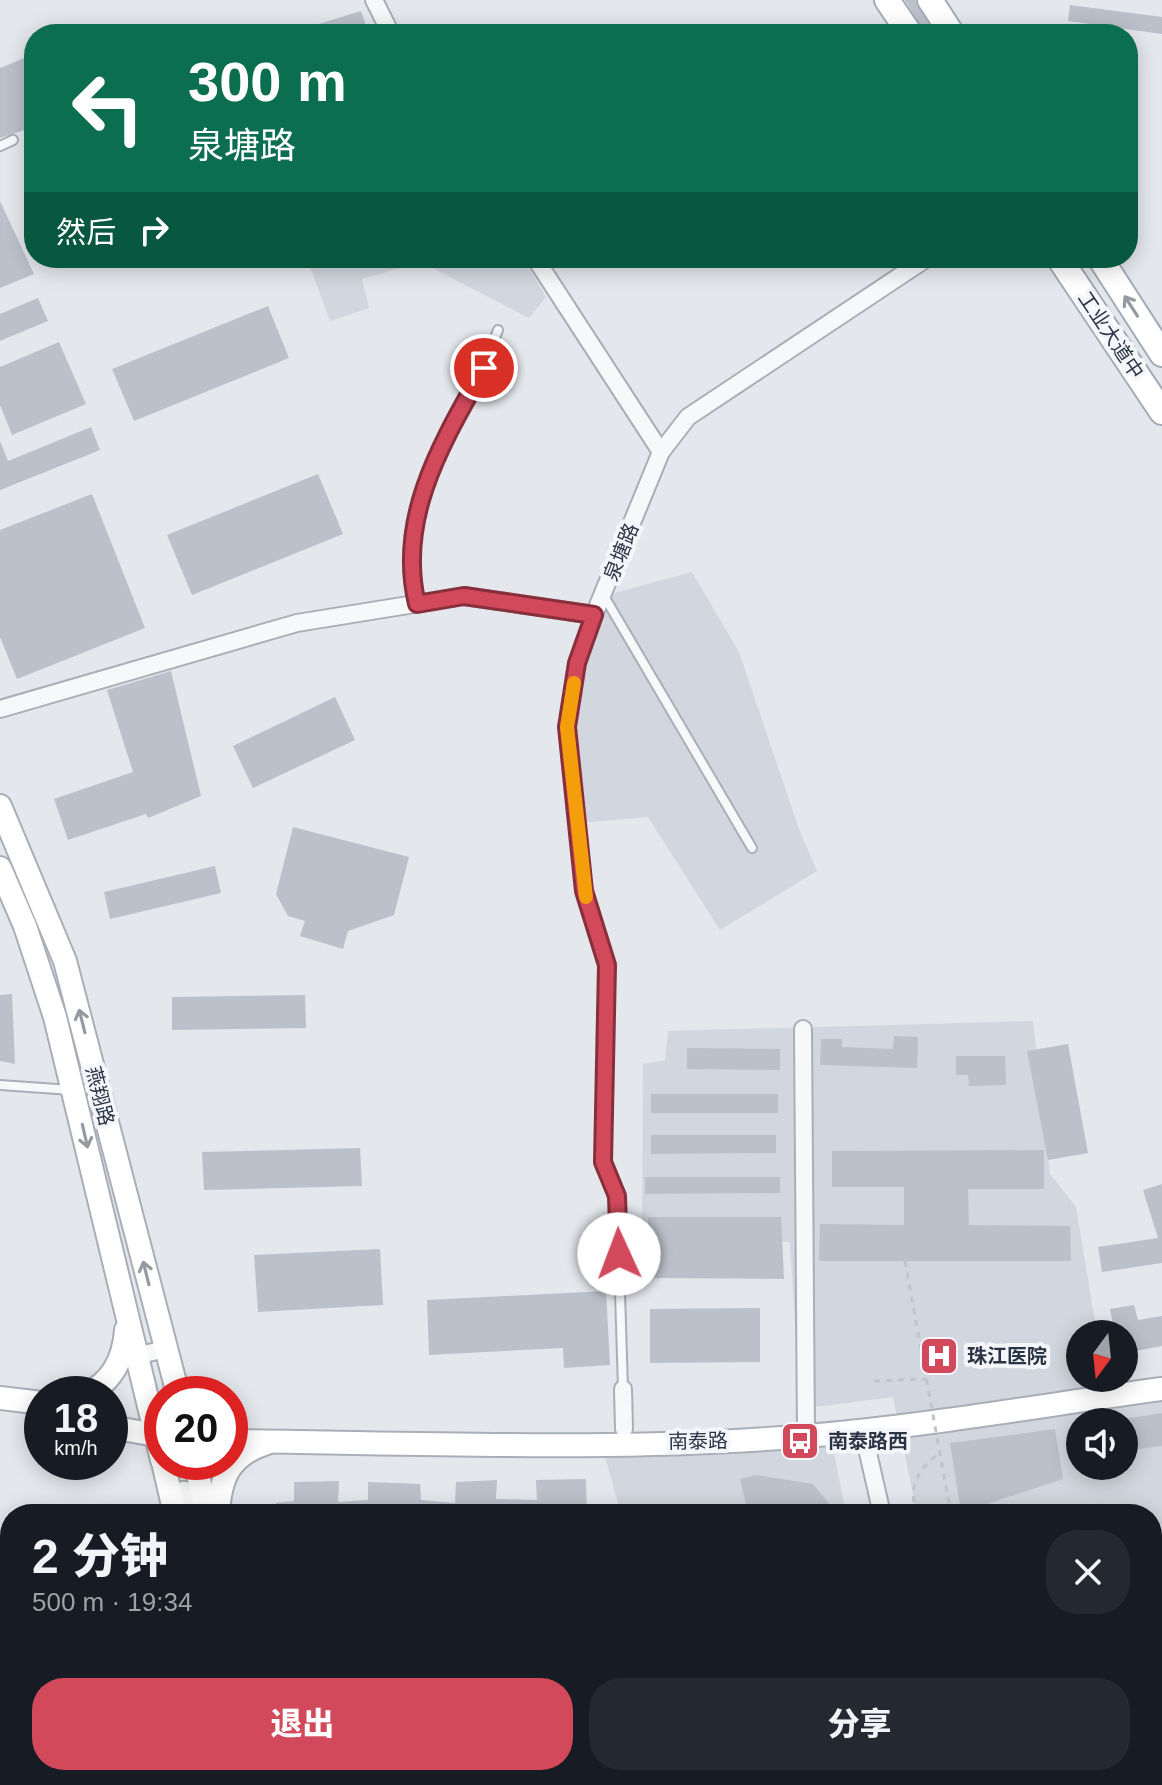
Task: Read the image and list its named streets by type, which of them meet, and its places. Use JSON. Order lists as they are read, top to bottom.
{
  "streets": {
    "main road": ["工业大道中", "燕翔路", "南泰路"],
    "street": ["泉塘路"]
  },
  "places": {
    "hospital": ["珠江医院"],
    "bus stop": ["南泰路西"]
  },
  "north": "bottom",
  "page": {
    "turn": ["300 m", "泉塘路"],
    "then": "然后",
    "speed": "18 km/h",
    "limit": "20",
    "heading": ["2 分钟", "500 m · 19:34"],
    "buttons": ["退出", "分享"]
  }
}
